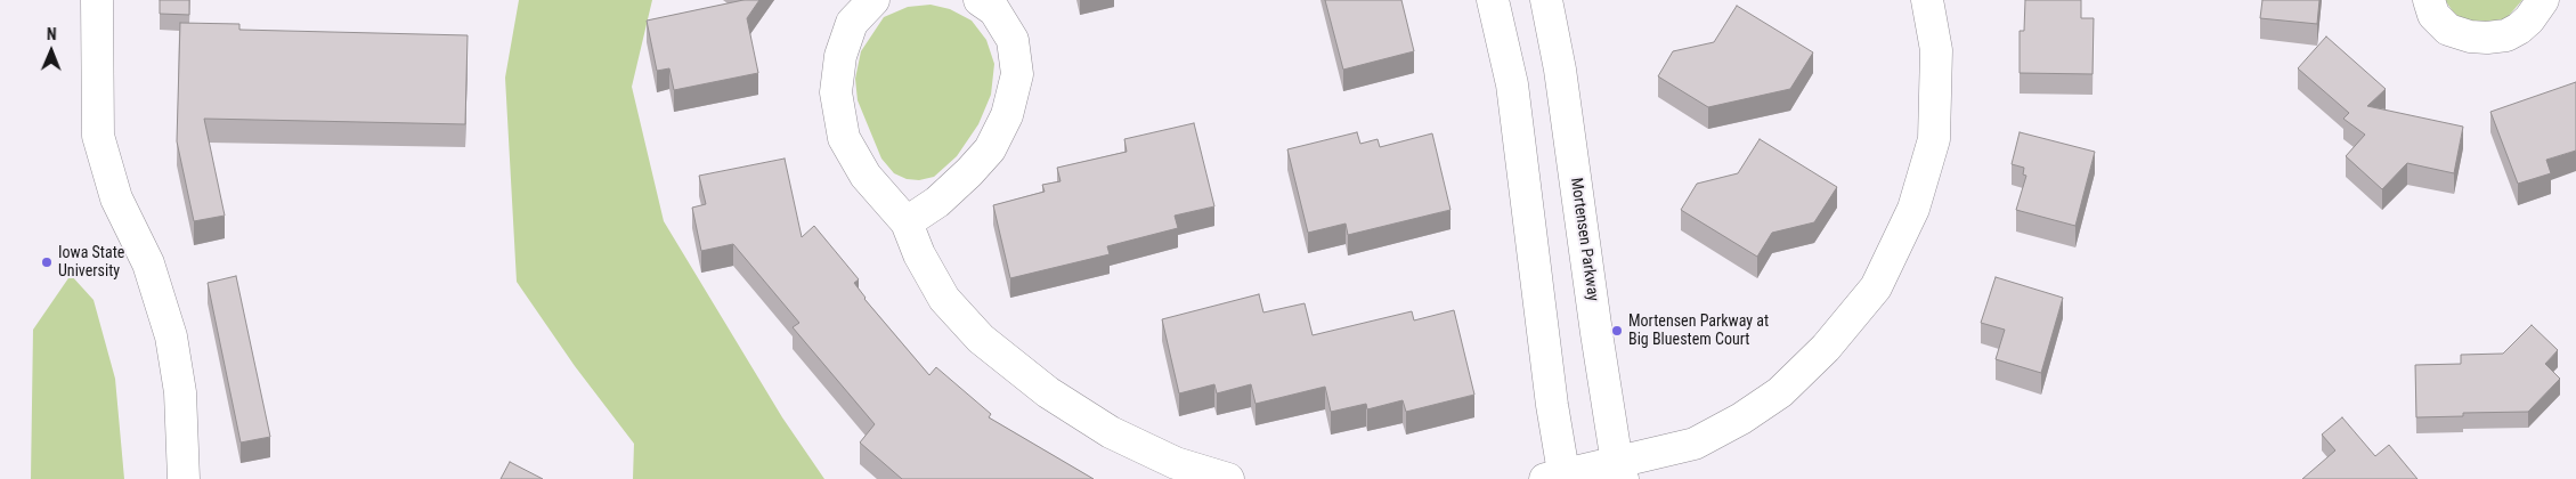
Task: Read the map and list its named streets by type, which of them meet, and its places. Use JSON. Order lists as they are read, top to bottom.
{
  "streets": {
    "street": ["Mortensen Parkway"]
  },
  "places": ["Iowa State University", "Mortensen Parkway at Big Bluestem Court"],
  "north": "top"
}
